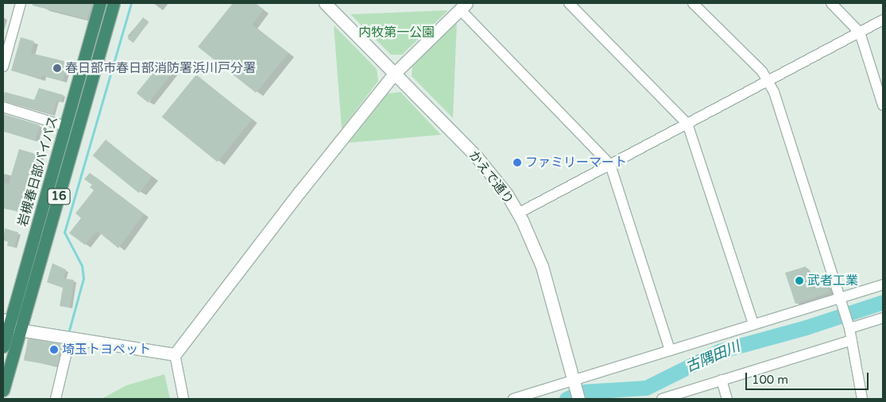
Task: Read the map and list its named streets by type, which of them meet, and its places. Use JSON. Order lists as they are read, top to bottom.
{
  "streets": {
    "highway": ["岩槻春日部バイパス", "16"],
    "street": ["かえで通り"]
  },
  "water": ["古隅田川"],
  "parks": ["内牧第一公園"],
  "places": [
    "春日部市春日部消防署浜川戸分署",
    "ファミリーマート",
    "武者工業",
    "埼玉トヨペット"
  ],
  "scale_bar": "100 m"
}
